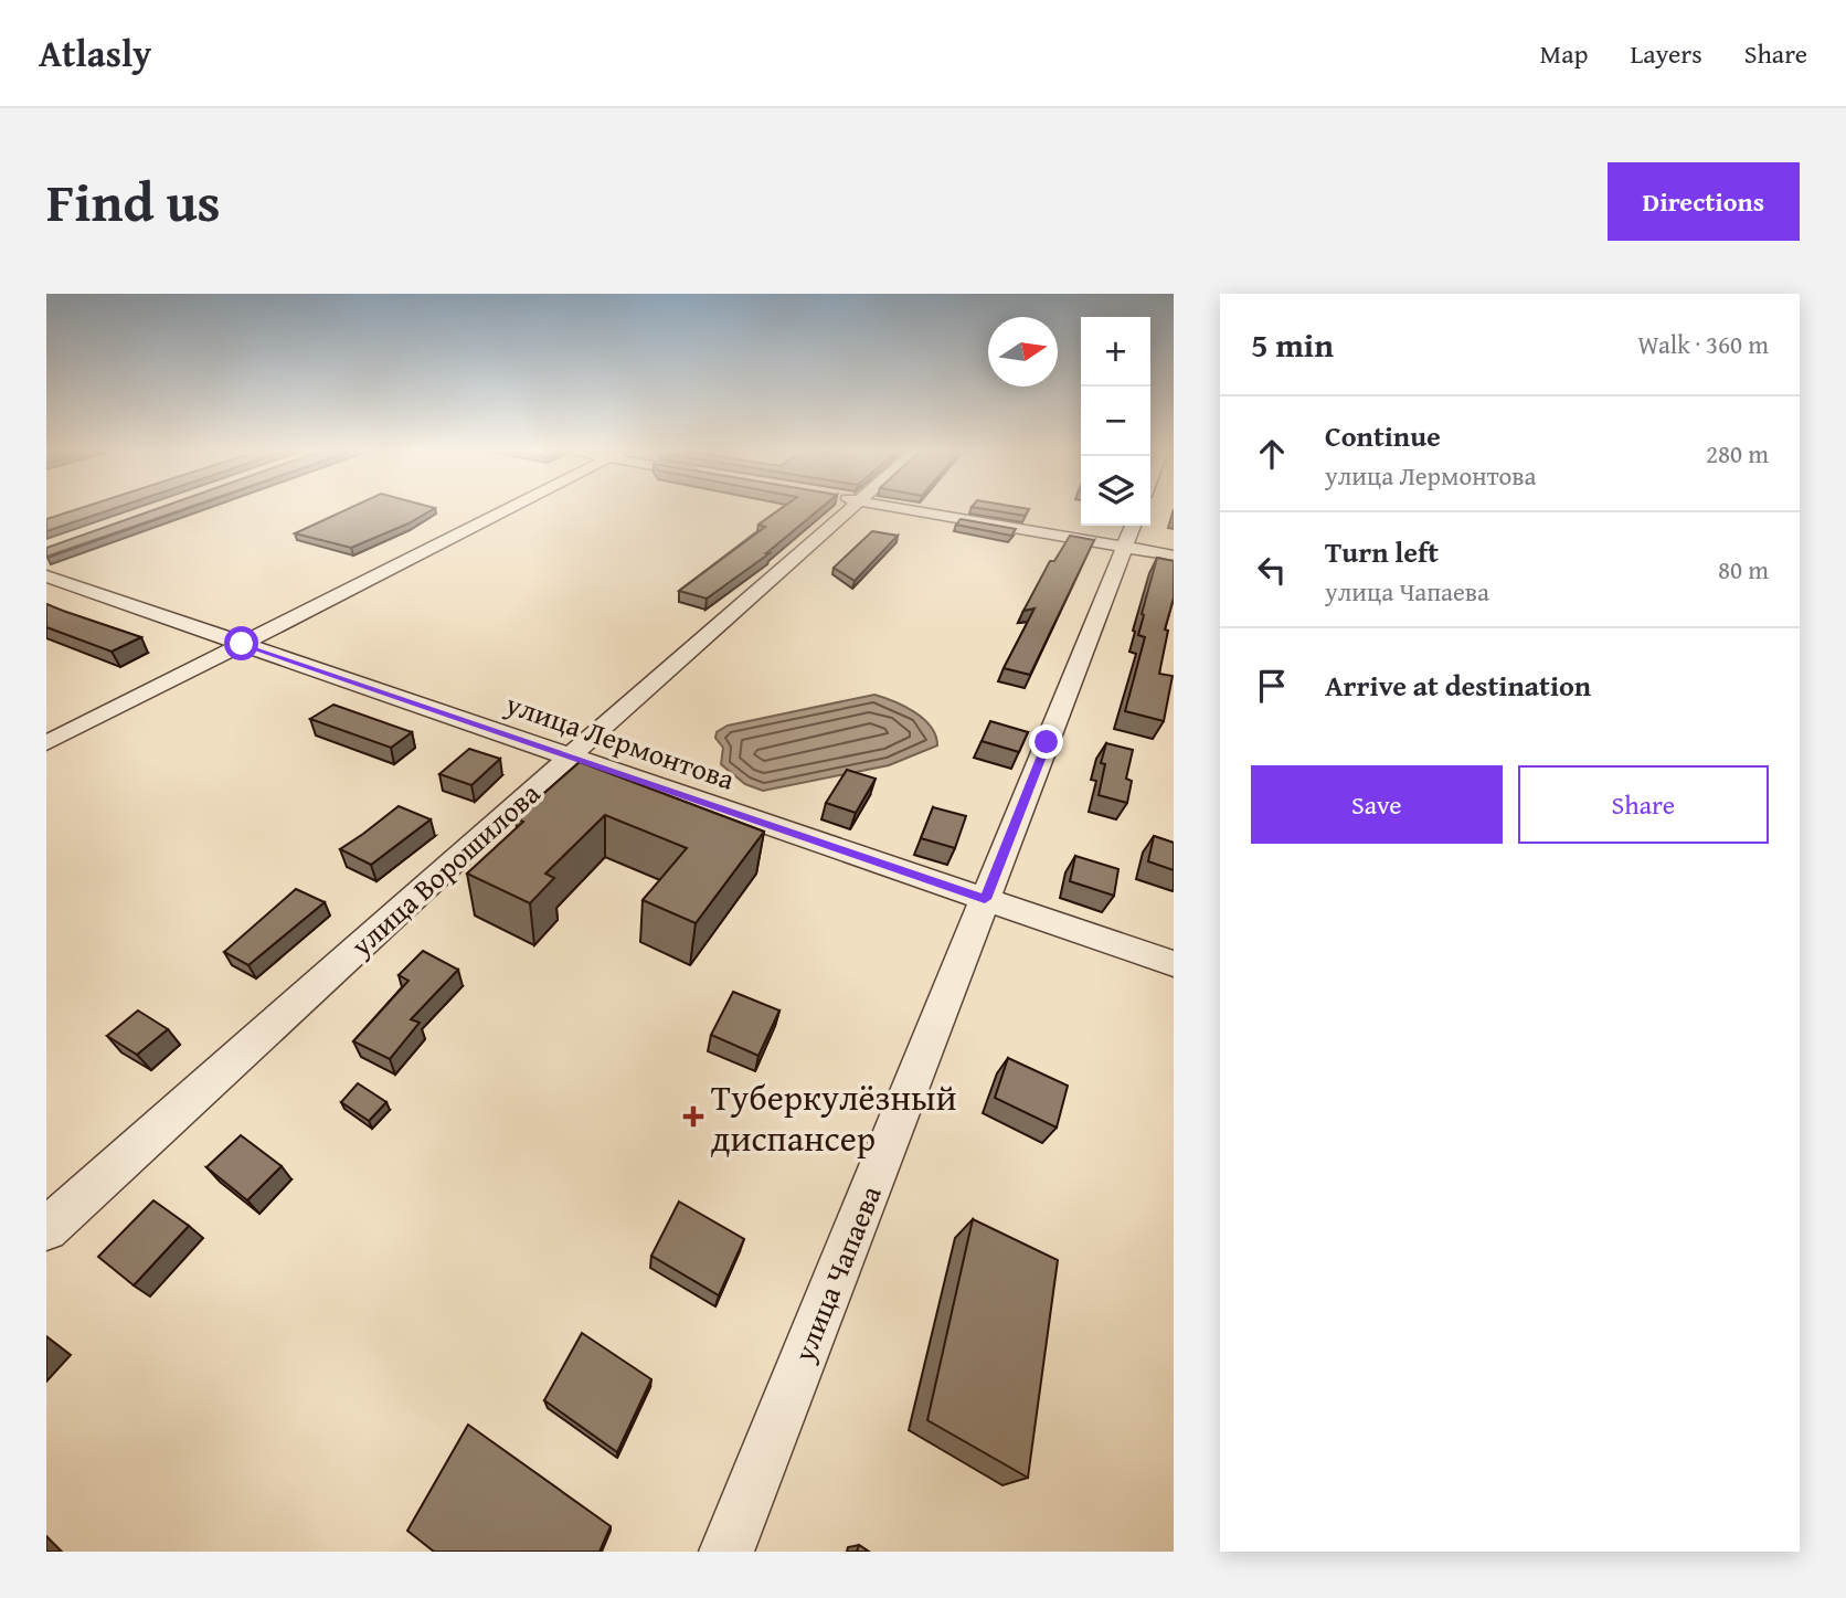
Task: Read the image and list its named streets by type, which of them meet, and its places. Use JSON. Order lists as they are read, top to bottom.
{
  "streets": {
    "street": ["улица Лермонтова", "улица Ворошилова", "улица Чапаева"]
  },
  "crossings": [
    ["улица Лермонтова", "улица Ворошилова"],
    ["улица Лермонтова", "улица Чапаева"]
  ],
  "places": {
    "health": ["Туберкулёзный диспансер"]
  },
  "north": "right",
  "page": {
    "header": "Atlasly",
    "nav": ["Map", "Layers", "Share"],
    "title": "Find us",
    "buttons": [
      "Directions",
      ["Save", "Share"]
    ],
    "heading": ["5 min", "Walk · 360 m"],
    "map_buttons": ["+", "−"],
    "list": [
      ["Continue", "улица Лермонтова", "280 m"],
      ["Turn left", "улица Чапаева", "80 m"],
      "Arrive at destination"
    ]
  }
}
